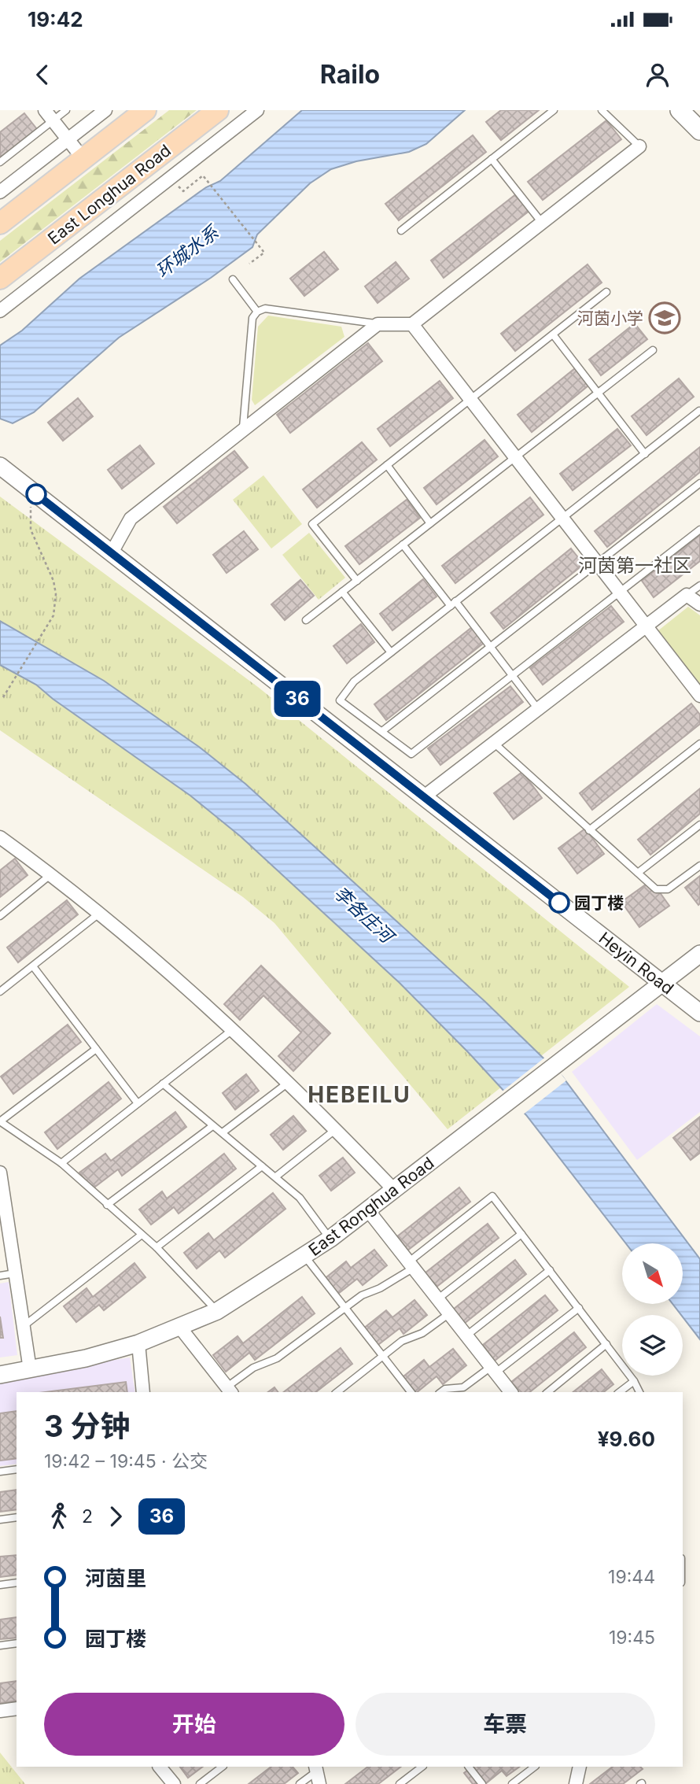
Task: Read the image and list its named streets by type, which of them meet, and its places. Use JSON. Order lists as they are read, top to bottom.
{
  "streets": {
    "main road": ["East Longhua Road"],
    "street": ["Heyin Road", "East Ronghua Road"]
  },
  "crossings": [
    ["Heyin Road", "East Ronghua Road"]
  ],
  "districts": ["河茵第一社区", "HEBEILU"],
  "water": ["环城水系", "李各庄河"],
  "places": {
    "school or university": ["河茵小学"],
    "other": ["园丁楼"]
  },
  "lines": ["bus line 36"],
  "north": "bottom right",
  "page": {
    "status": "19:42",
    "header": "Railo",
    "on_map": "36",
    "heading": ["3 分钟", "19:42 – 19:45 · 公交", "¥9.60"],
    "legs": ["2", "36"],
    "list": [
      {
        "name": "河茵里",
        "value": "19:44"
      },
      {
        "name": "园丁楼",
        "value": "19:45"
      }
    ],
    "buttons": ["开始", "车票"]
  }
}
